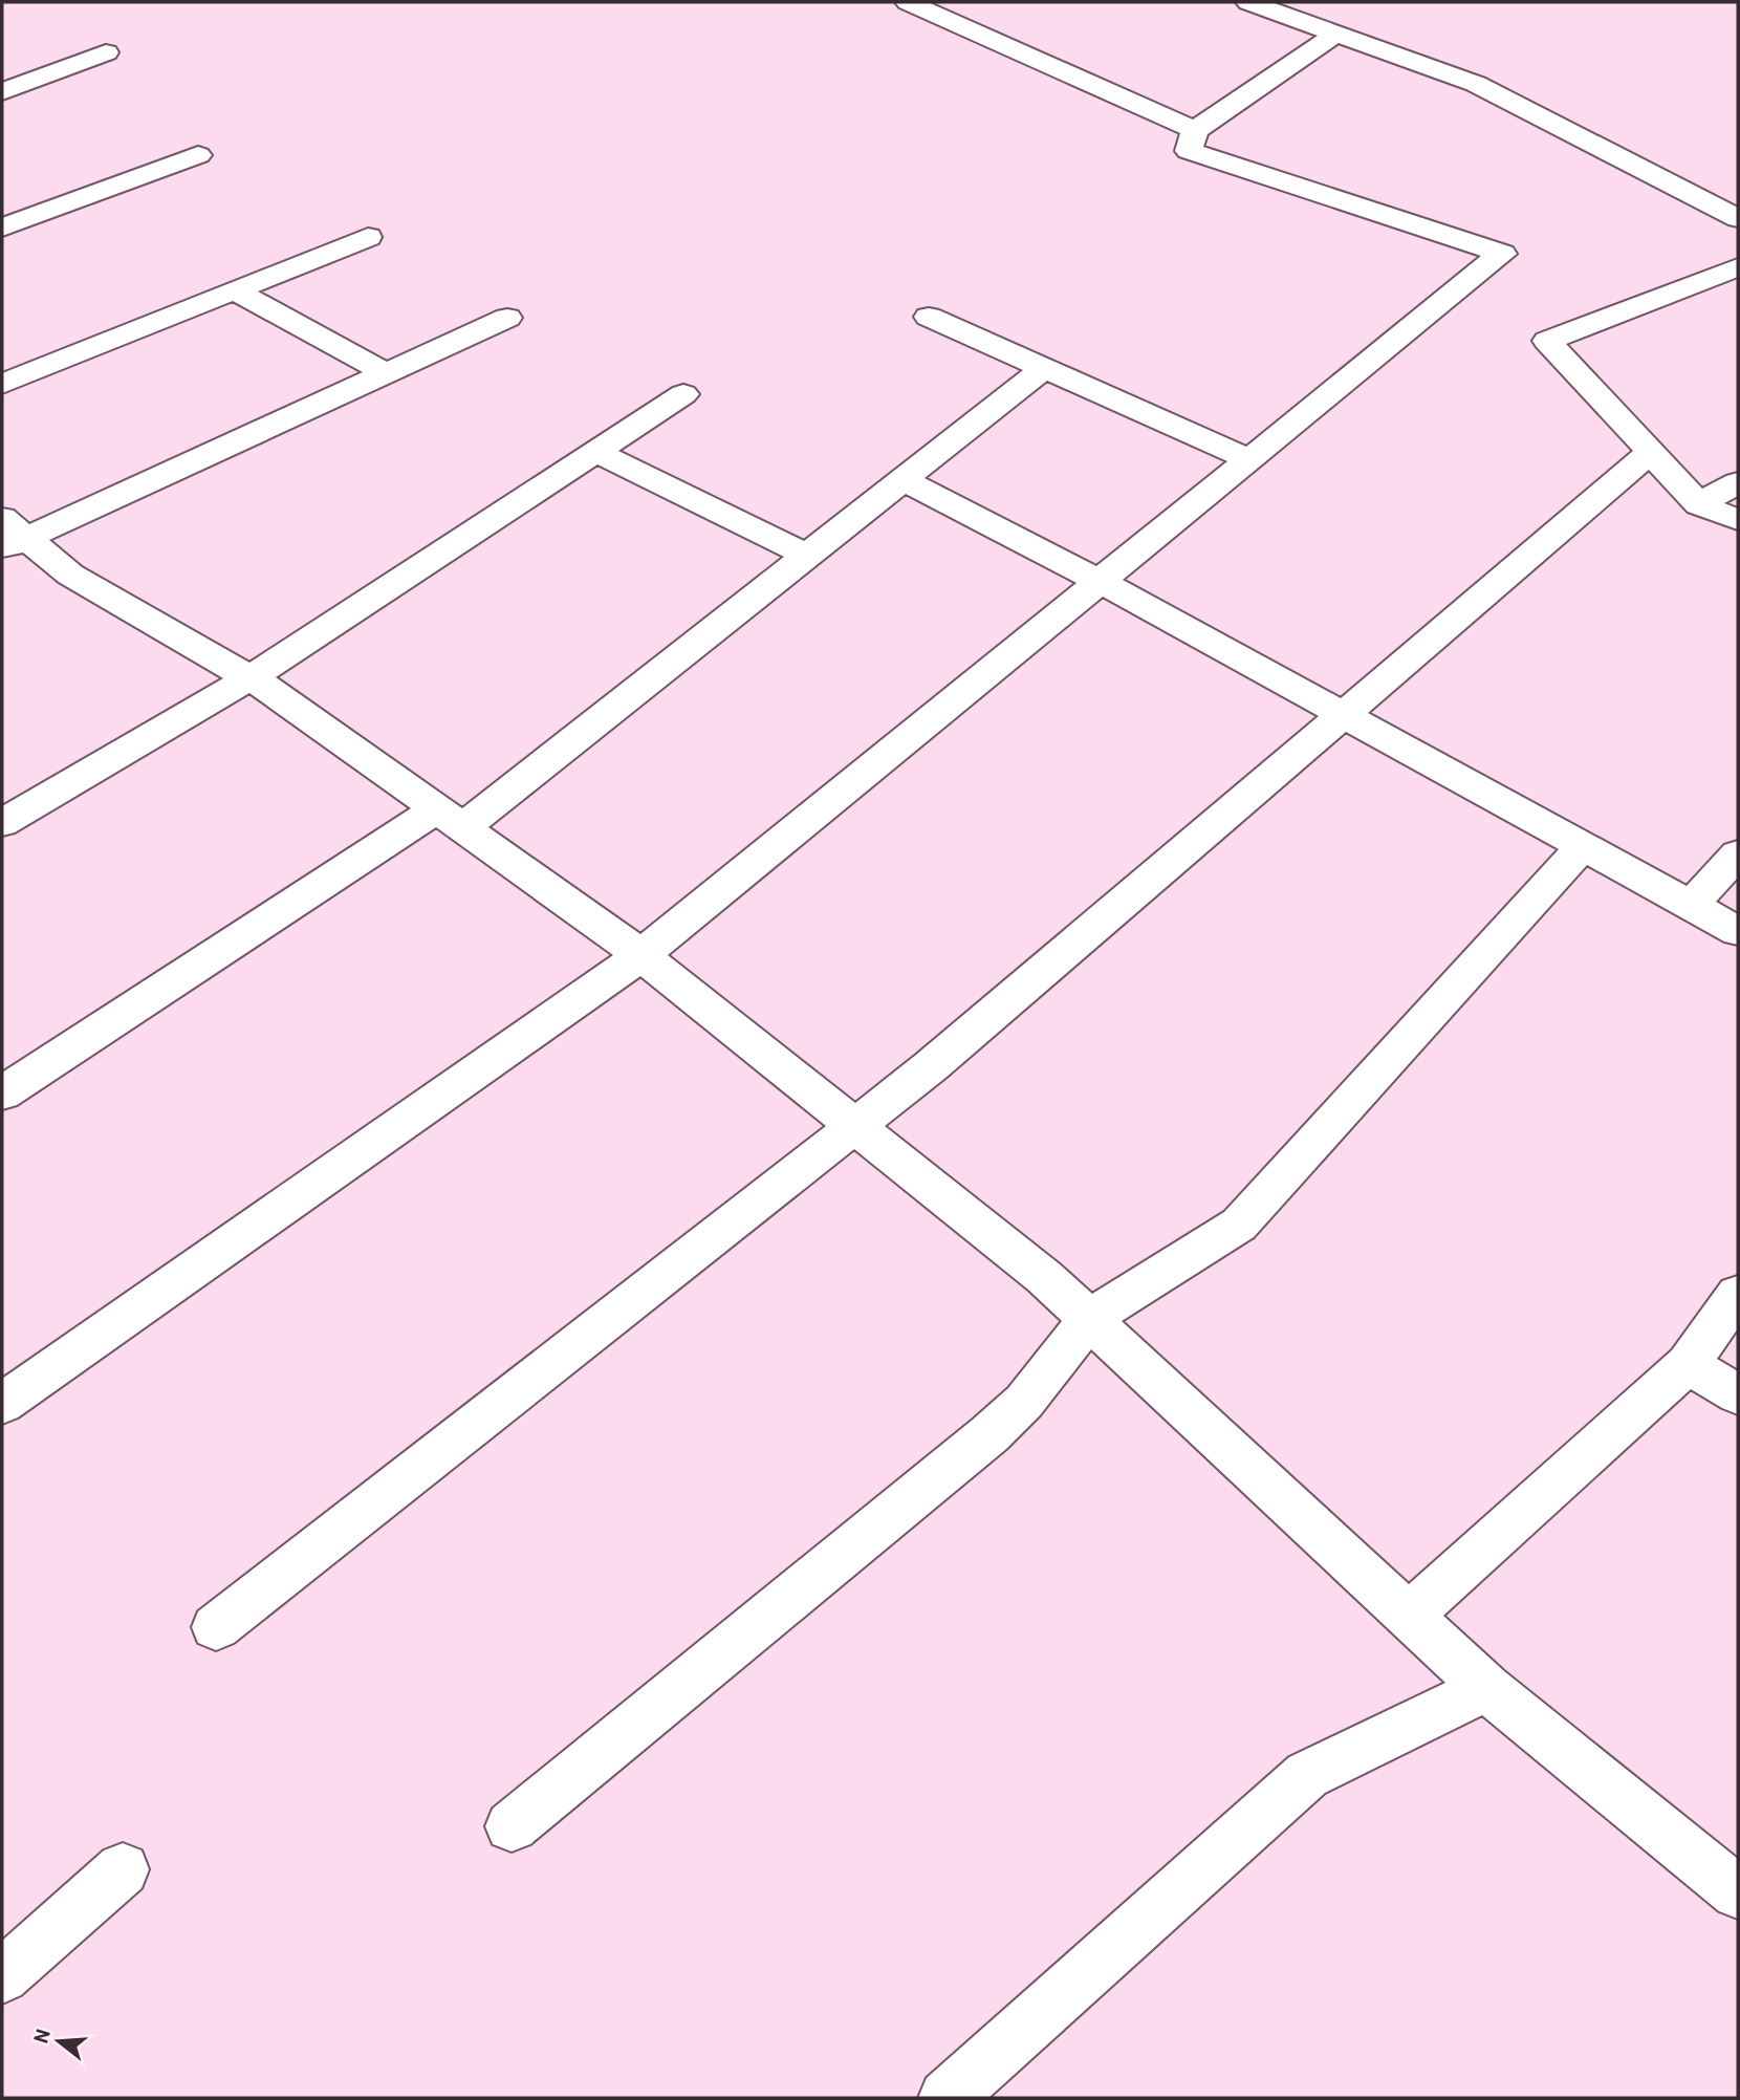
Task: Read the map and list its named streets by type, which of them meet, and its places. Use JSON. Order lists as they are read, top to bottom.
{
  "north": "left"
}
